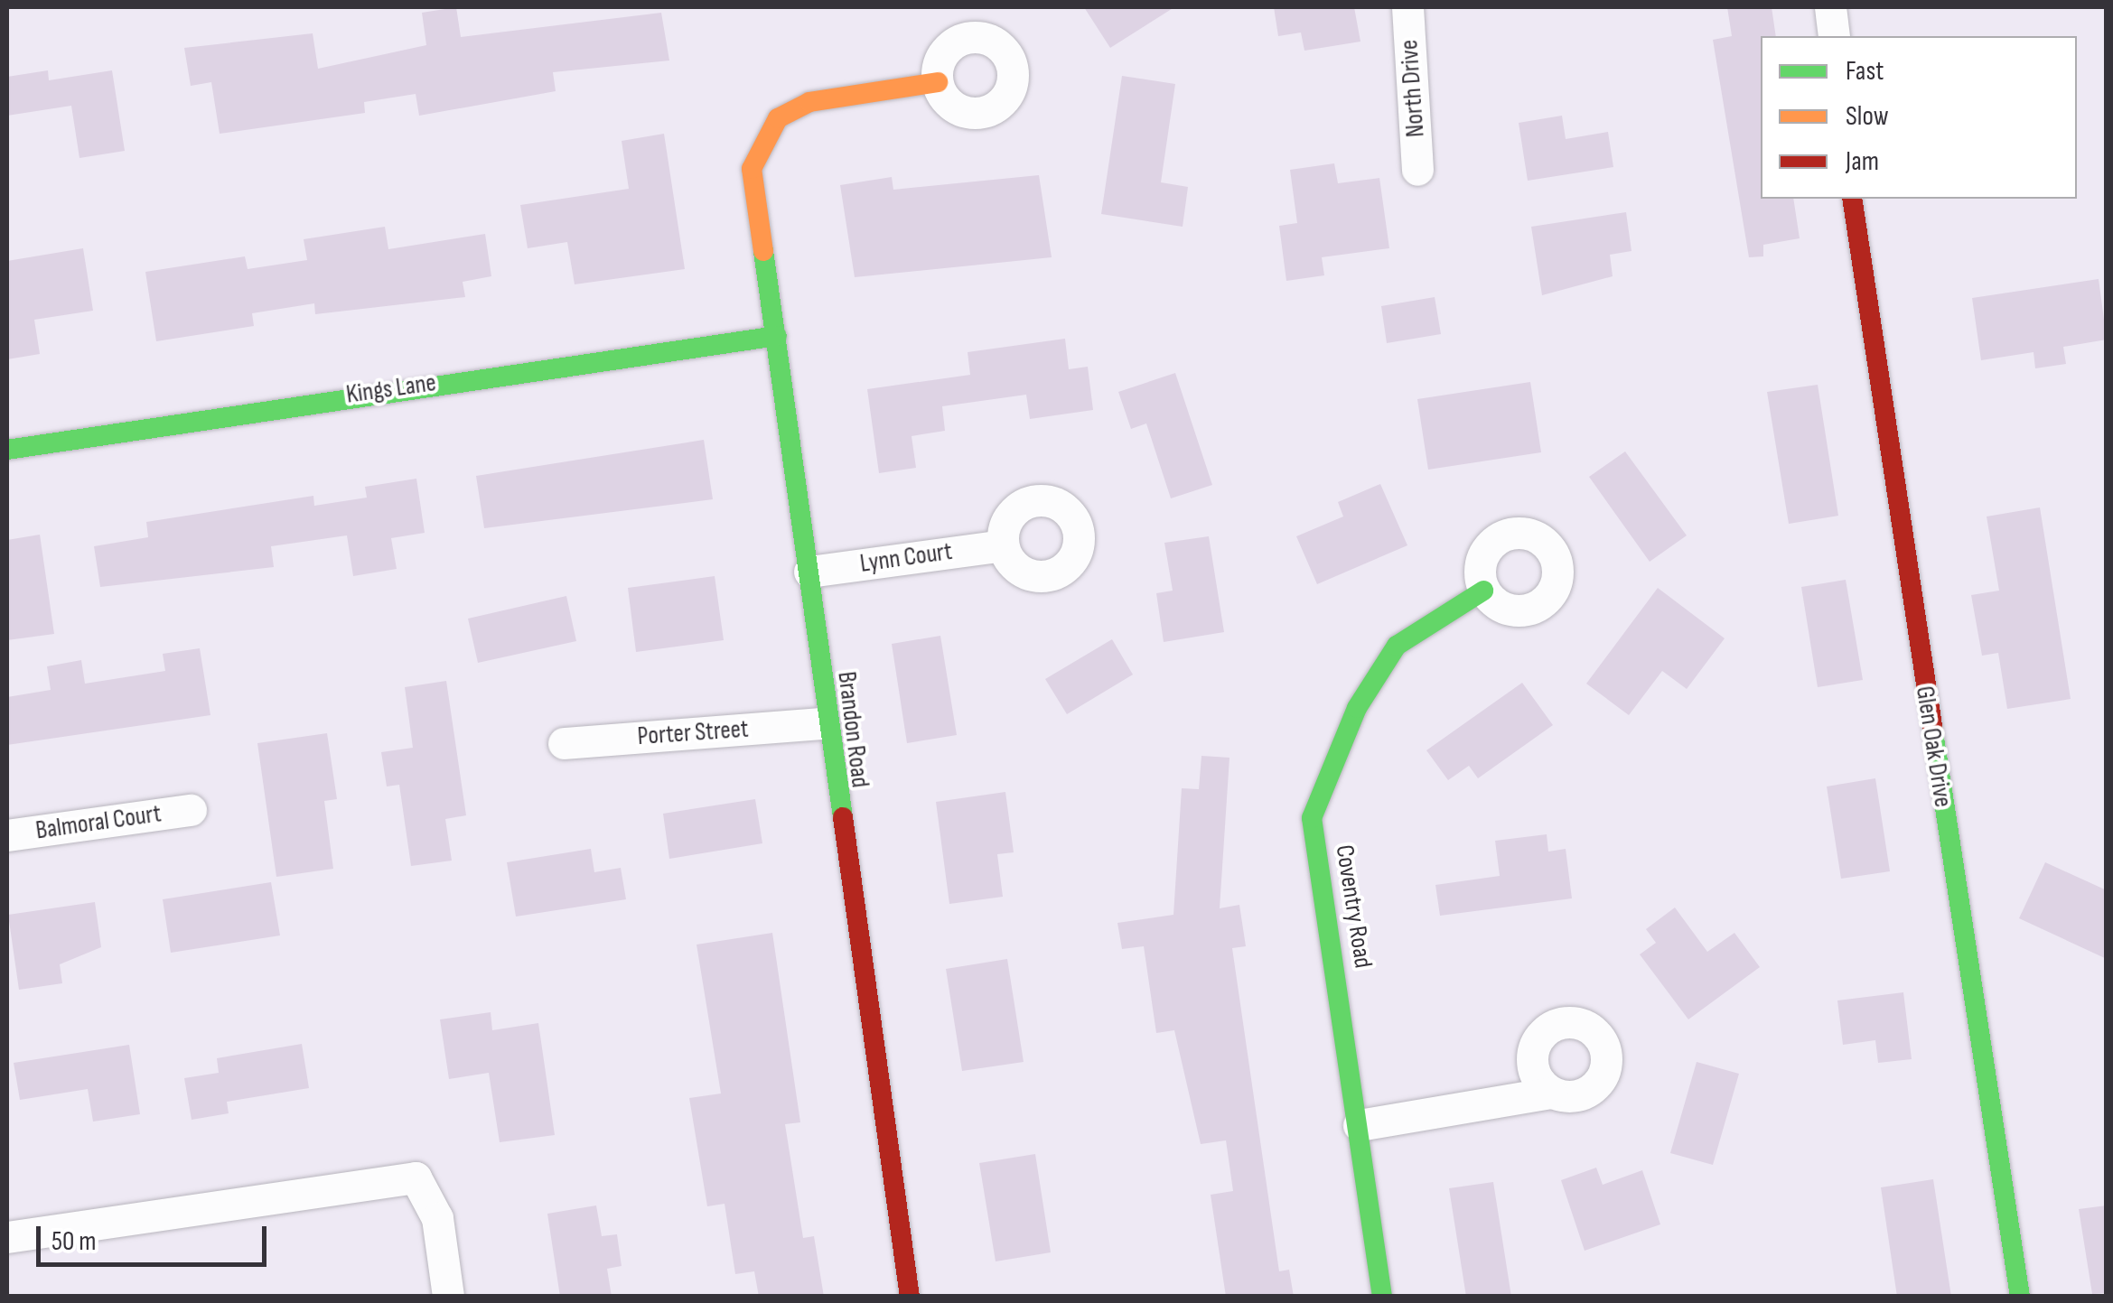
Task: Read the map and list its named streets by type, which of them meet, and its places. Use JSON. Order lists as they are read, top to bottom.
{
  "streets": {
    "street": [
      "North Drive",
      "Kings Lane",
      "Lynn Court",
      "Brandon Road",
      "Porter Street",
      "Glen Oak Drive",
      "Balmoral Court",
      "Coventry Road"
    ]
  },
  "crossings": [
    ["Kings Lane", "Brandon Road"],
    ["Lynn Court", "Brandon Road"],
    ["Brandon Road", "Porter Street"]
  ],
  "legend": ["Fast", "Slow", "Jam"],
  "scale_bar": "50 m"
}
